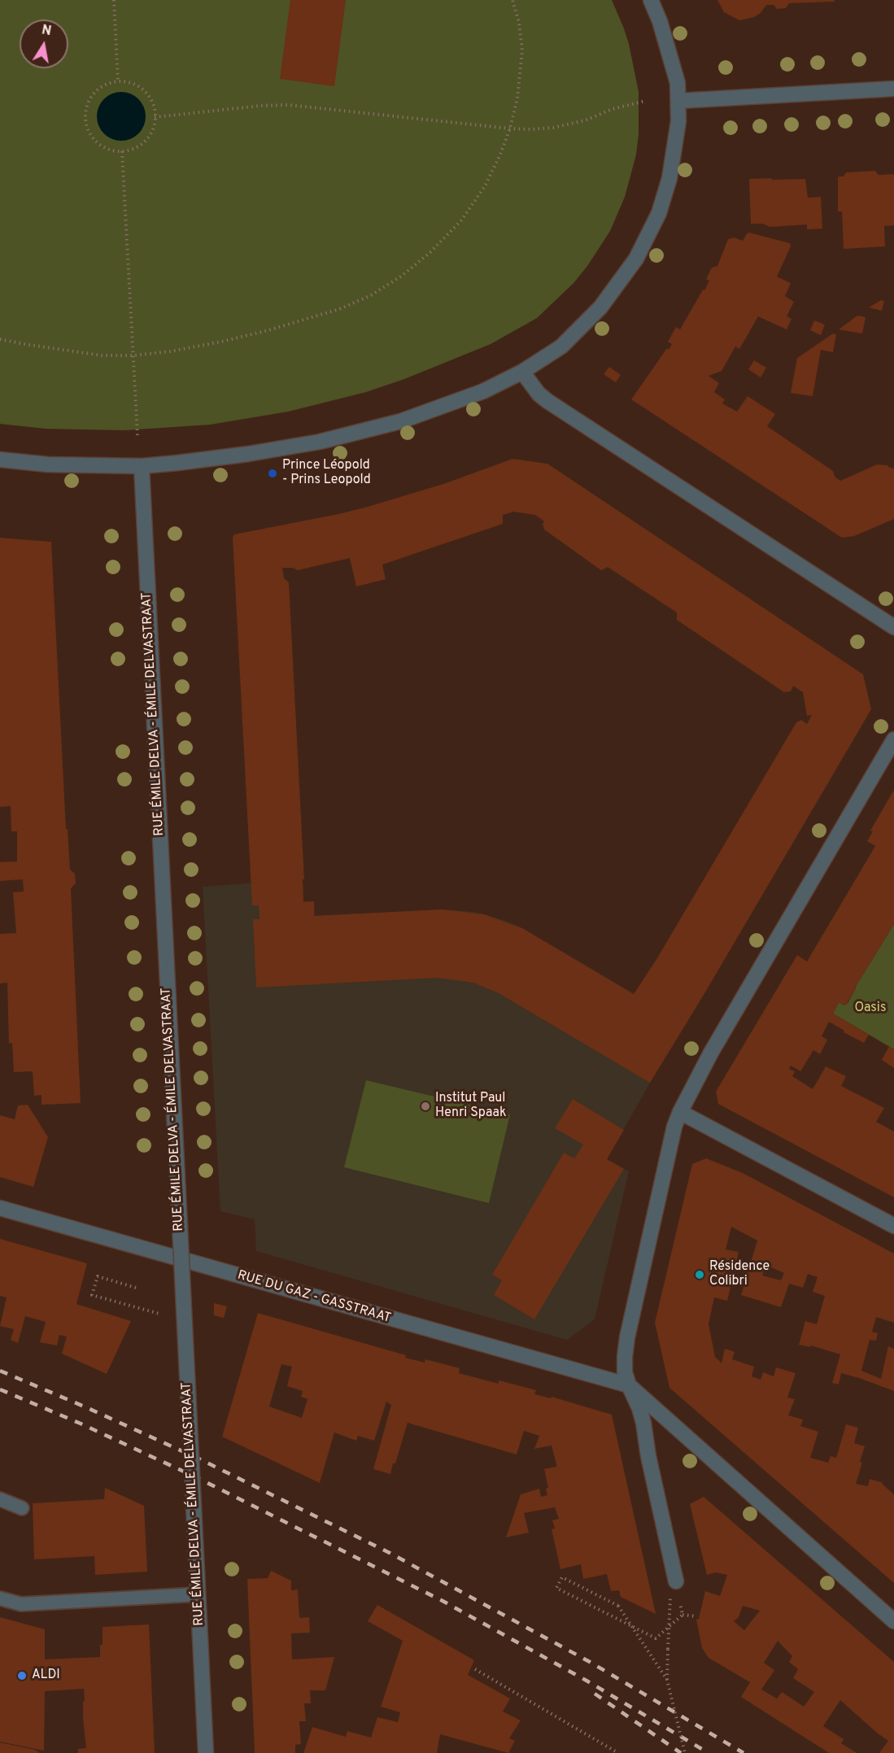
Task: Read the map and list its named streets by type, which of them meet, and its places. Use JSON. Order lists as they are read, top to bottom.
{
  "streets": {
    "street": ["RUE ÉMILE DELVA - ÉMILE DELVASTRAAT", "RUE DU GAZ - GASSTRAAT"]
  },
  "parks": ["Oasis"],
  "places": [
    "Prince Léopold - Prins Leopold",
    "Institut Paul Henri Spaak",
    "Résidence Colibri",
    "ALDI"
  ],
  "north": "top"
}
